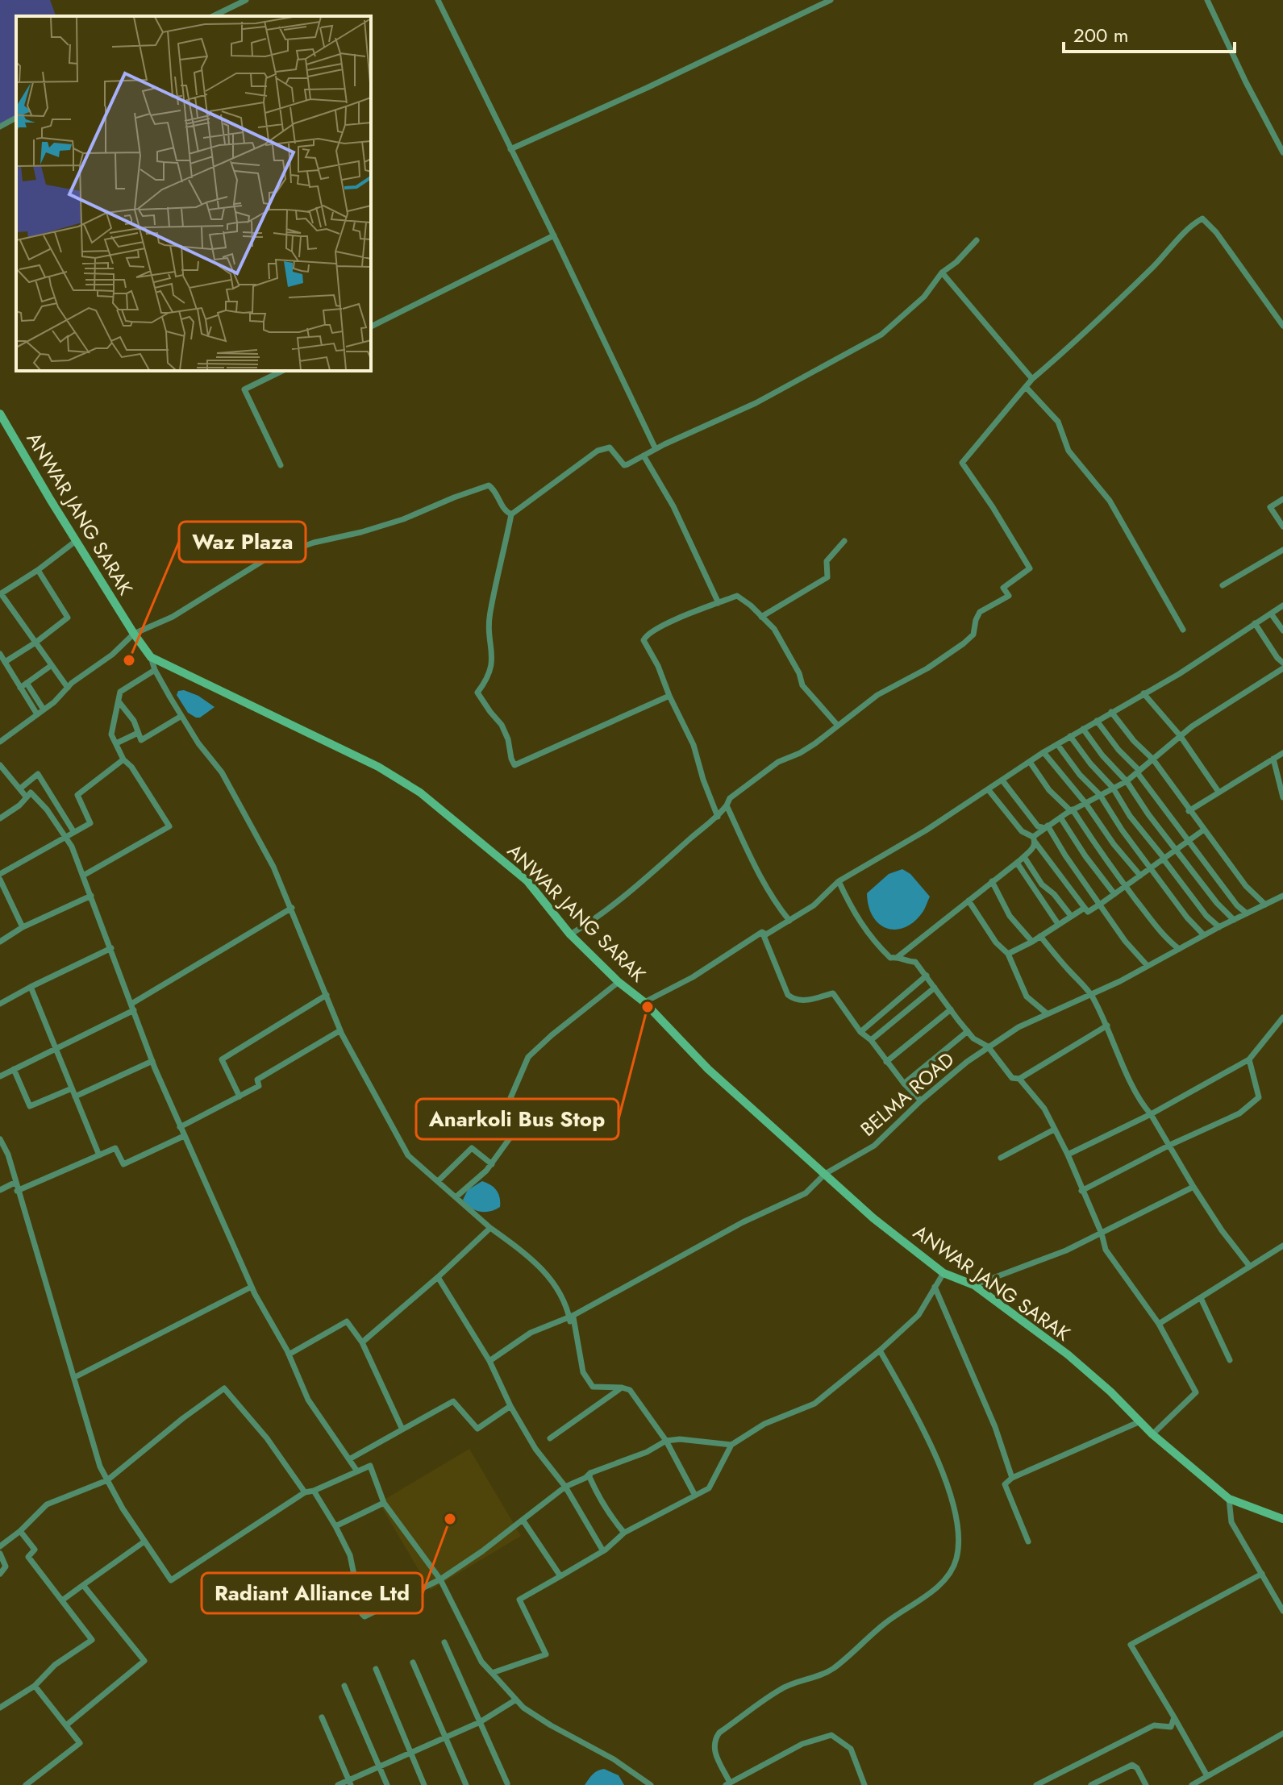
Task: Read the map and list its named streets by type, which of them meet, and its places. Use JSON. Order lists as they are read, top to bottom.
{
  "streets": {
    "main road": ["ANWAR JANG SARAK"],
    "street": ["BELMA ROAD"]
  },
  "crossings": [
    ["ANWAR JANG SARAK", "BELMA ROAD"]
  ],
  "places": ["Waz Plaza", "Anarkoli Bus Stop", "Radiant Alliance Ltd"],
  "scale_bar": "200 m"
}
